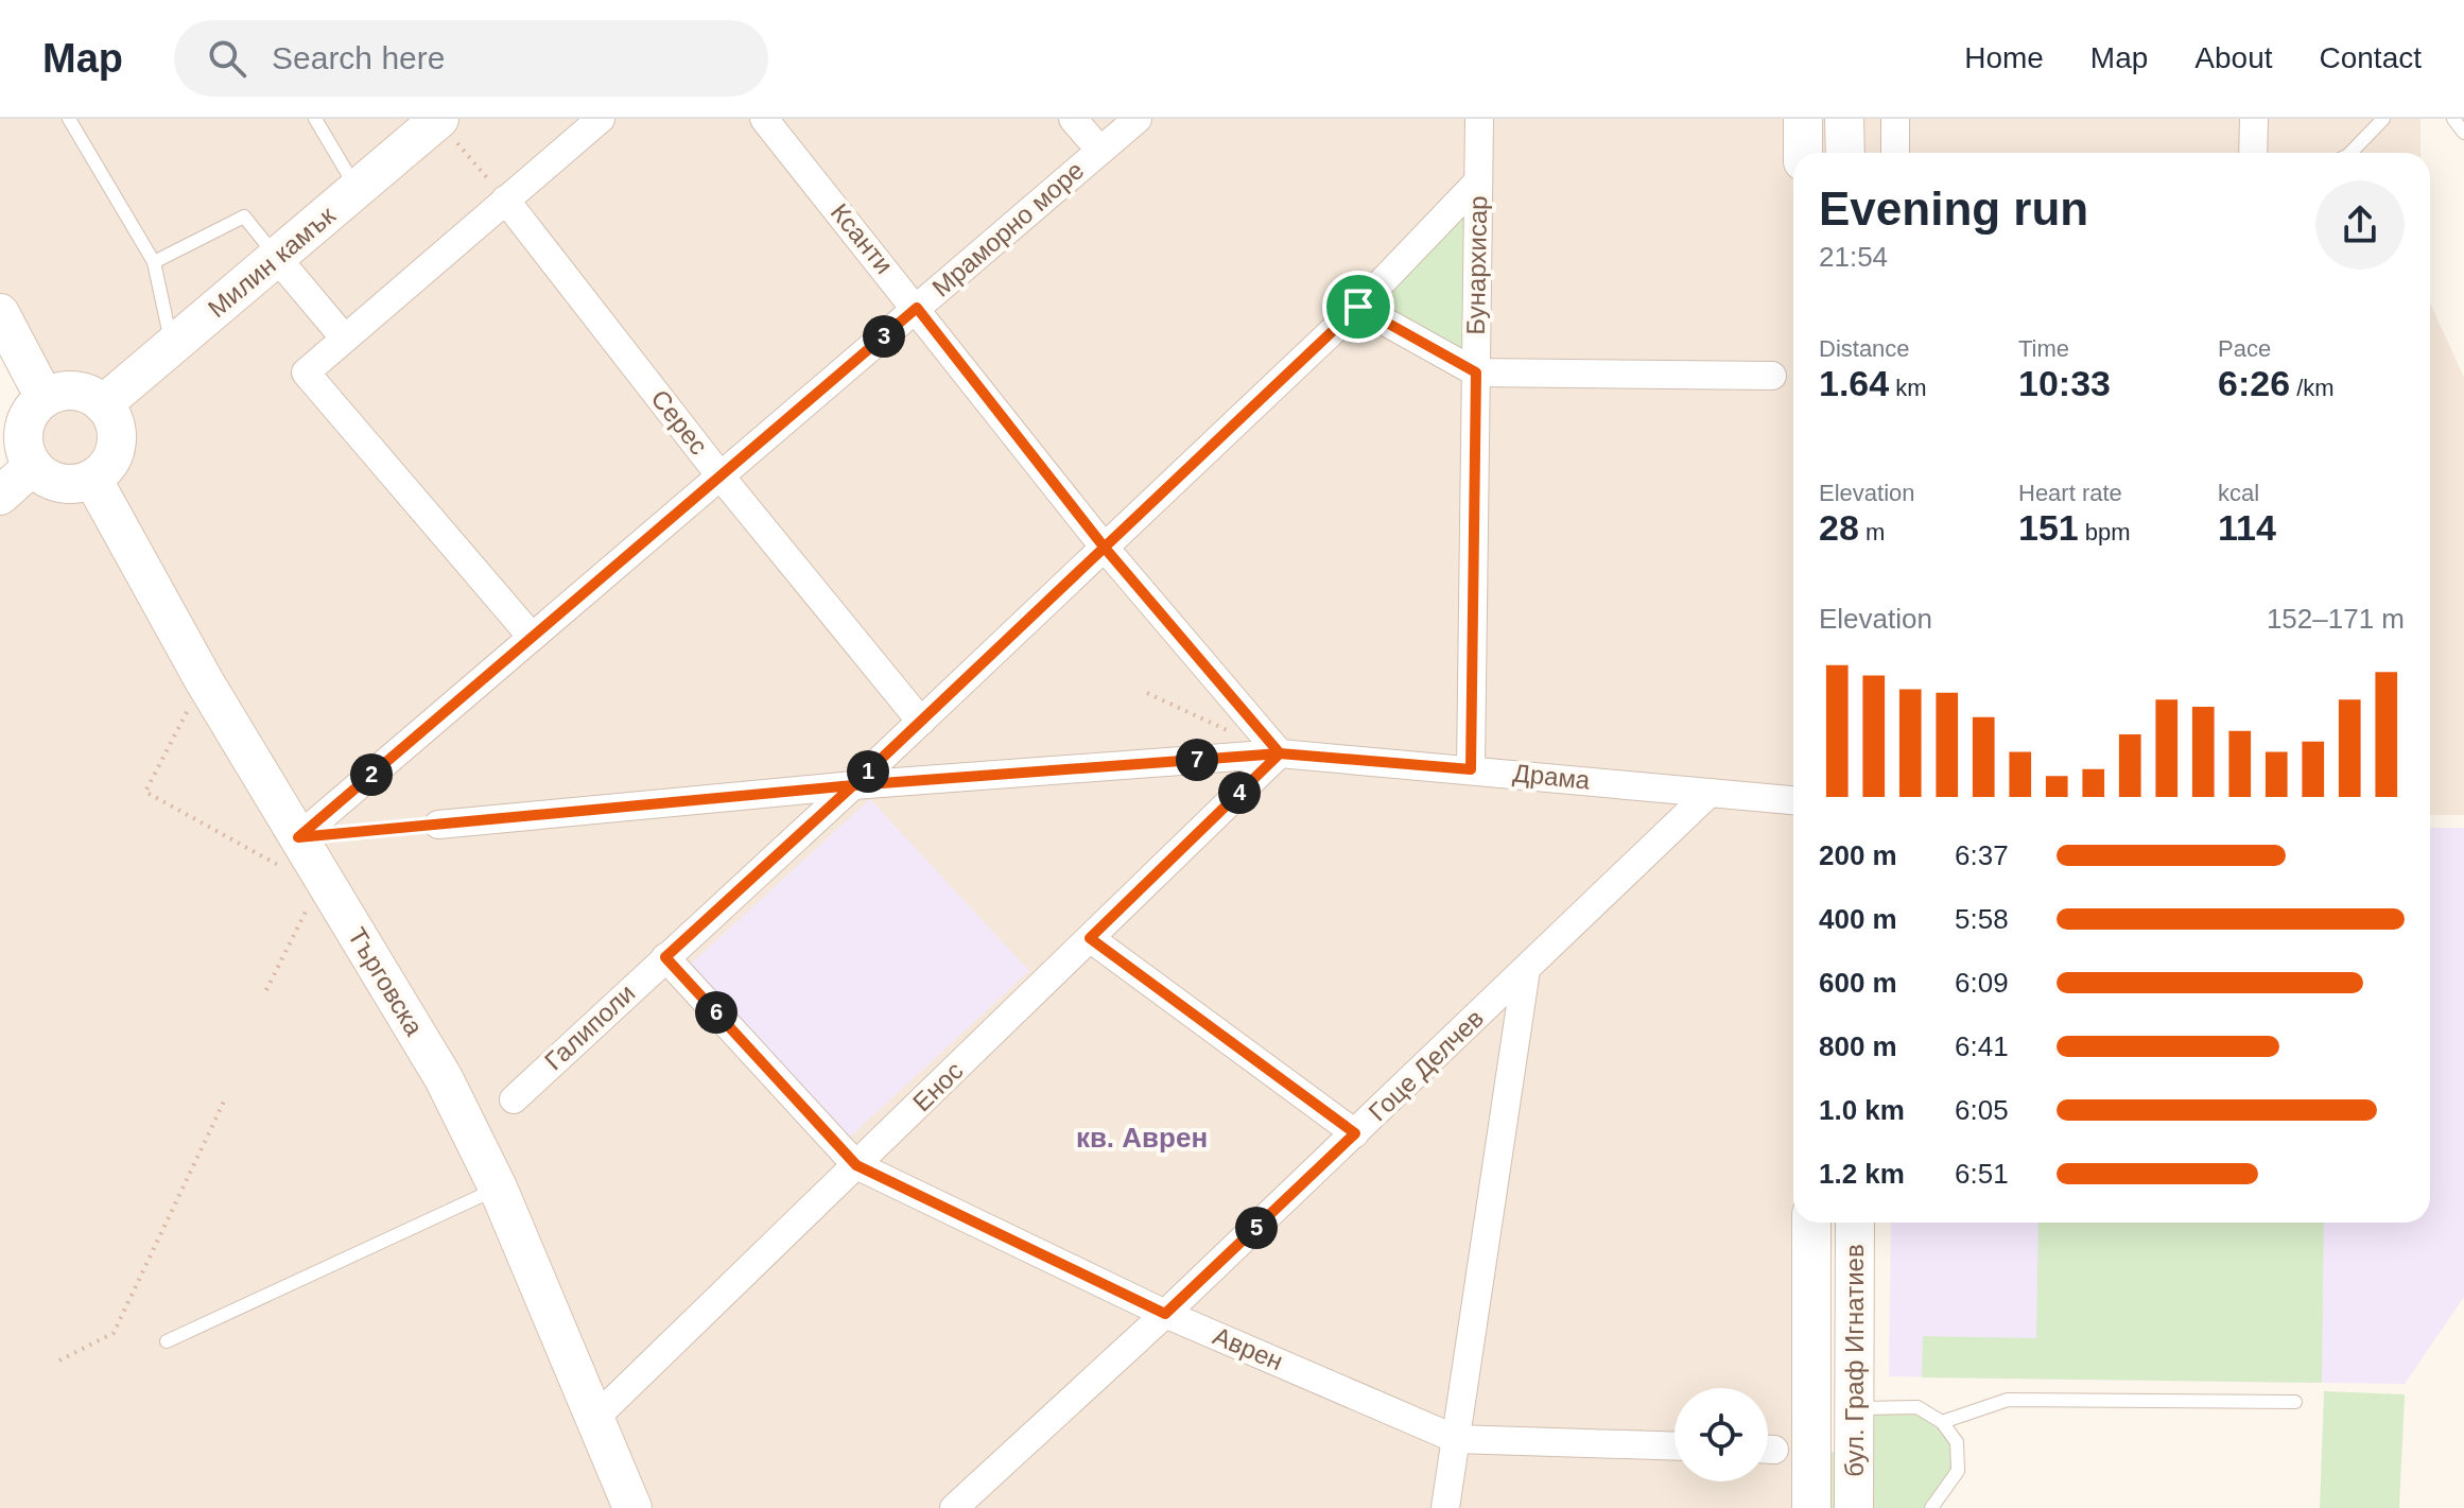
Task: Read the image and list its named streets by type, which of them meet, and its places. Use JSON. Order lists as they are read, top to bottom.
{
  "streets": {
    "street": [
      "Мраморно море",
      "Ксанти",
      "Милин камък",
      "Бунархисар",
      "Серес",
      "Драма",
      "Търговска",
      "Галиполи",
      "Гоце Делчев",
      "Енос",
      "Аврен",
      "бул. Граф Игнатиев"
    ]
  },
  "crossings": [
    ["Мраморно море", "Ксанти"],
    ["Мраморно море", "Серес"],
    ["Мраморно море", "Търговска"],
    ["Ксанти", "Драма"],
    ["Ксанти", "Галиполи"],
    ["Ксанти", "Енос"],
    ["Милин камък", "Търговска"],
    ["Бунархисар", "Драма"],
    ["Бунархисар", "Галиполи"],
    ["Серес", "Галиполи"],
    ["Драма", "Галиполи"],
    ["Драма", "Гоце Делчев"],
    ["Драма", "Енос"],
    ["Търговска", "Енос"],
    ["Галиполи", "Аврен"],
    ["Гоце Делчев", "Аврен"],
    ["Енос", "Аврен"]
  ],
  "districts": ["кв. Аврен"],
  "page": {
    "header": "Map",
    "search": "Search here",
    "nav": [
      "Home",
      "Map",
      "About",
      "Contact"
    ],
    "heading": ["Evening run", "21:54"],
    "stats": [
      ["Distance", "1.64 km"],
      ["Time", "10:33"],
      ["Pace", "6:26 /km"],
      ["Elevation", "28 m"],
      ["Heart rate", "151 bpm"],
      ["kcal", "114"]
    ],
    "pins": [
      "3",
      "7",
      "1",
      "2",
      "4",
      "6",
      "5"
    ],
    "chart": ["Elevation", "152–171 m"],
    "list": [
      {
        "name": "200 m",
        "note": "6:37"
      },
      {
        "name": "400 m",
        "note": "5:58"
      },
      {
        "name": "600 m",
        "note": "6:09"
      },
      {
        "name": "800 m",
        "note": "6:41"
      },
      {
        "name": "1.0 km",
        "note": "6:05"
      },
      {
        "name": "1.2 km",
        "note": "6:51"
      }
    ]
  }
}
